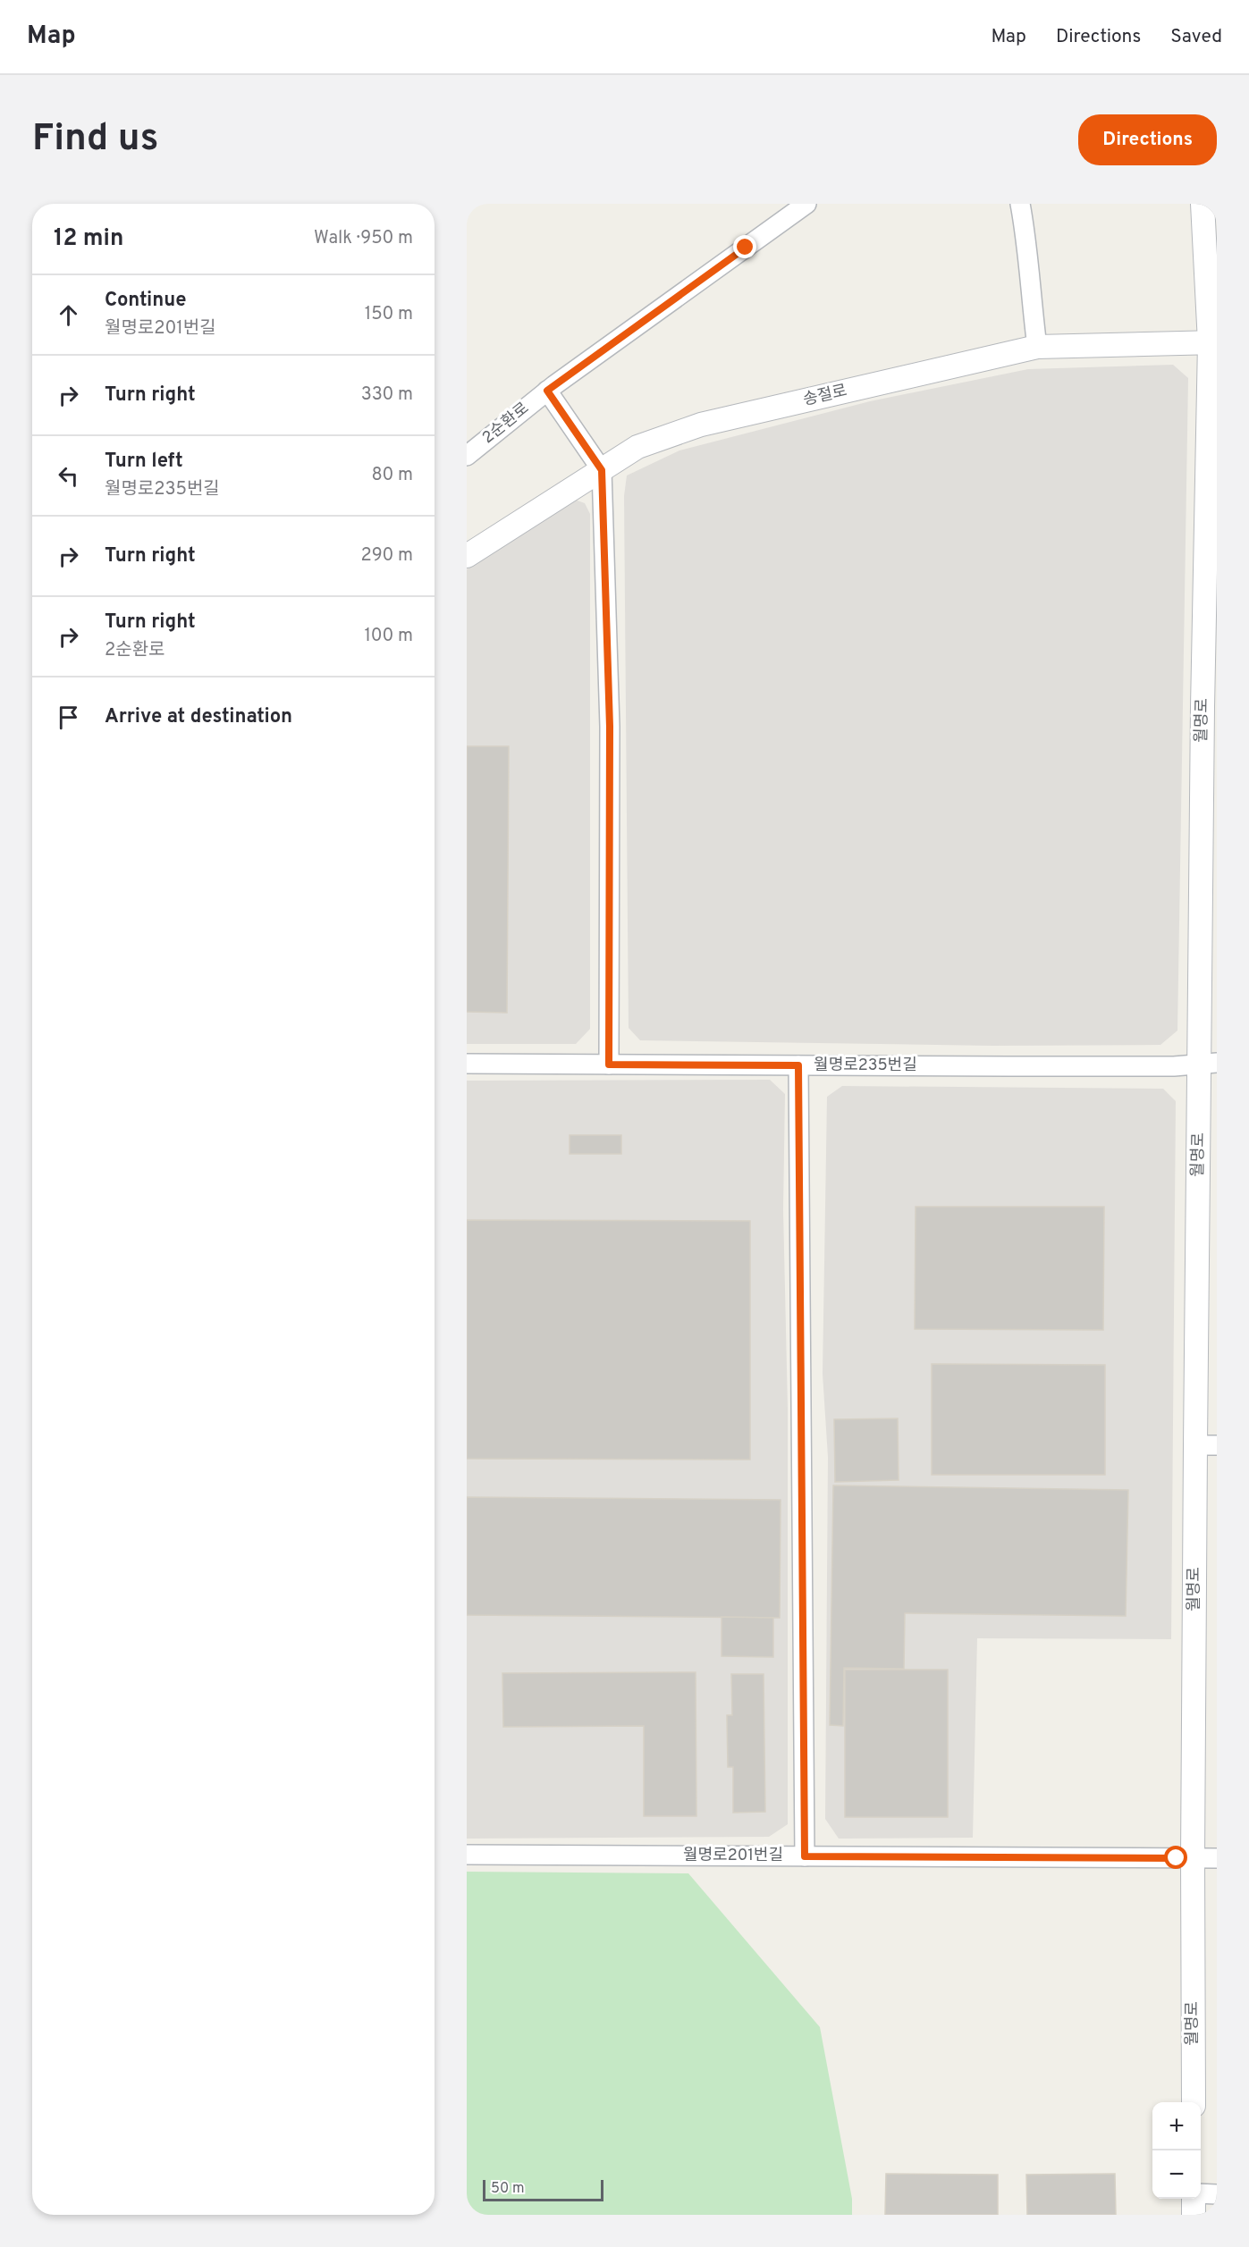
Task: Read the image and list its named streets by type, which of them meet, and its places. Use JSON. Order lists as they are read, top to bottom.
{
  "streets": {
    "street": [
      "송절로",
      "2순환로",
      "월명로",
      "월명로235번길",
      "월명로201번길"
    ]
  },
  "crossings": [
    ["송절로", "월명로"],
    ["월명로", "월명로235번길"],
    ["월명로", "월명로201번길"]
  ],
  "scale_bar": "50 m",
  "page": {
    "header": "Map",
    "nav": ["Map", "Directions", "Saved"],
    "buttons": "Directions",
    "title": "Find us",
    "heading": ["12 min", "Walk · 950 m"],
    "list": [
      ["Continue", "월명로201번길", "150 m"],
      ["Turn right", "330 m"],
      ["Turn left", "월명로235번길", "80 m"],
      ["Turn right", "290 m"],
      ["Turn right", "2순환로", "100 m"],
      "Arrive at destination"
    ],
    "map_buttons": ["+", "−"],
    "scale": "50 m"
  }
}
